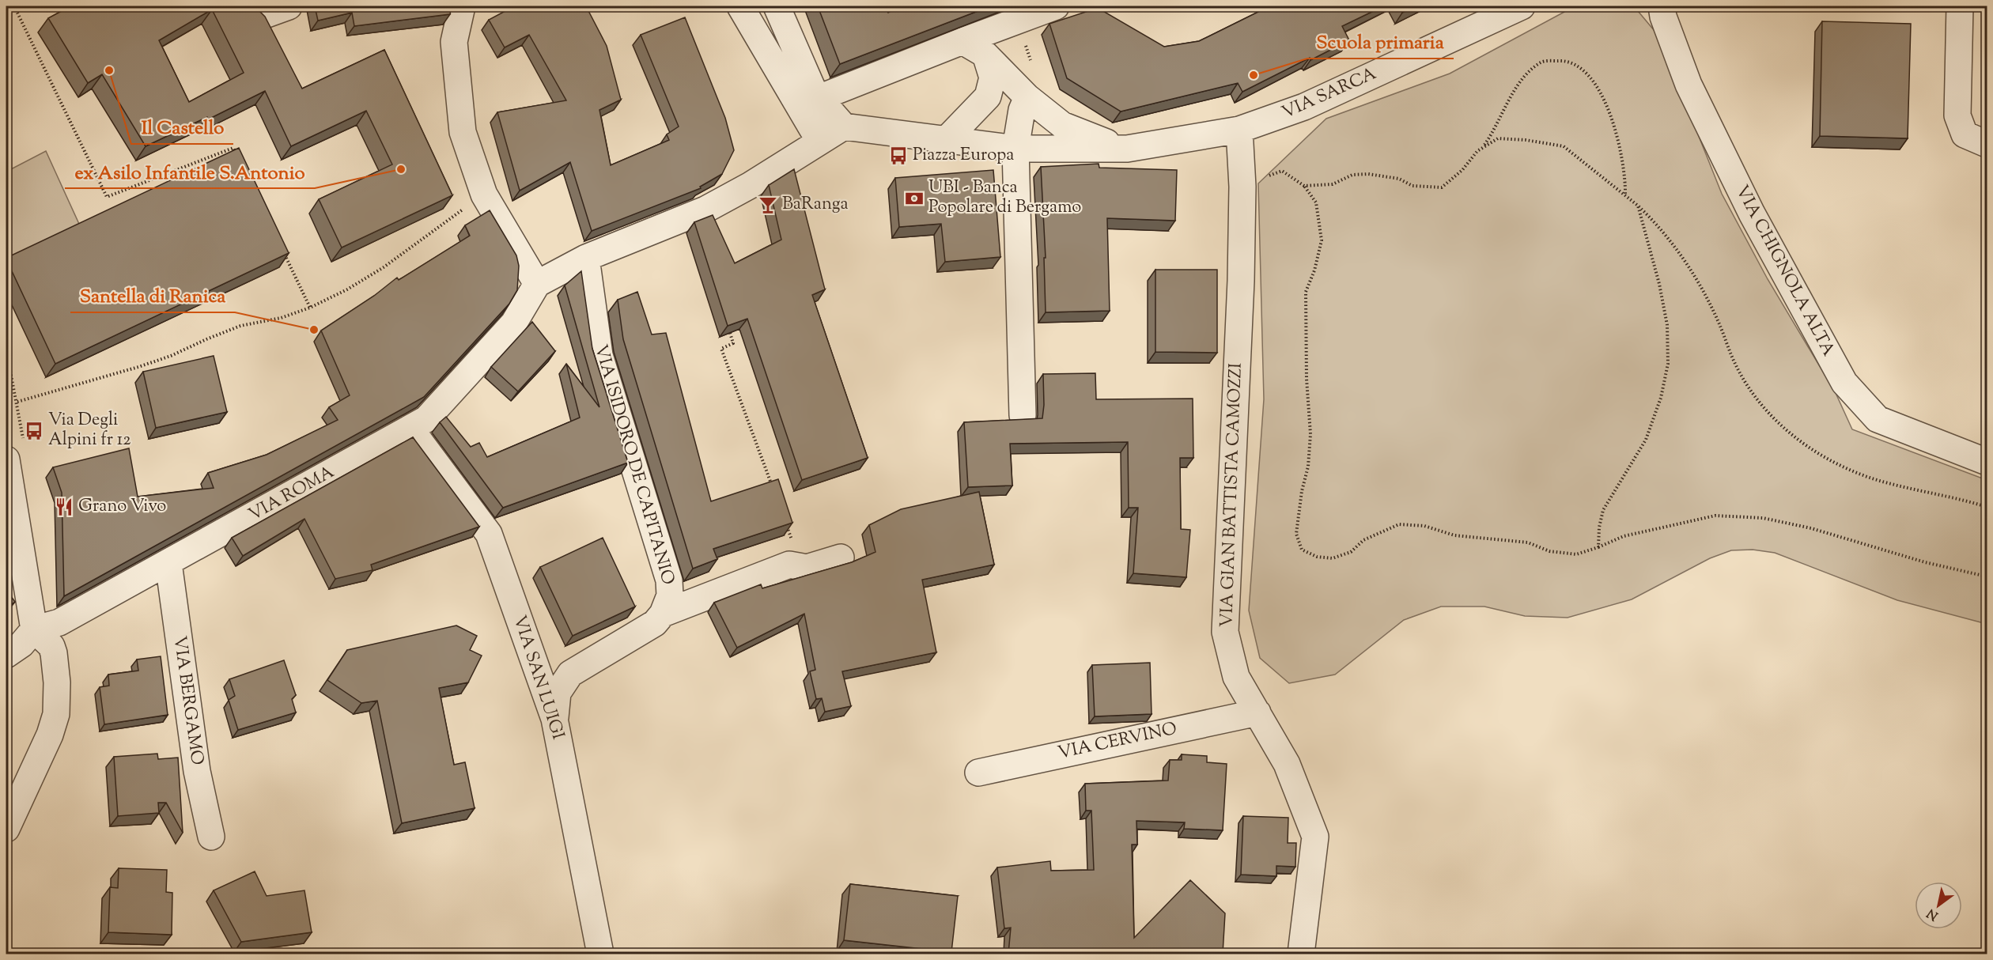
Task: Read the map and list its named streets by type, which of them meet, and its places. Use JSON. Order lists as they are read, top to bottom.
{
  "streets": {
    "street": [
      "VIA SARCA",
      "VIA CHIGNOLA ALTA",
      "VIA ISIDORO DE CAPITANIO",
      "VIA ROMA",
      "VIA GIAN BATTISTA CAMOZZI",
      "VIA SAN LUIGI",
      "VIA BERGAMO",
      "VIA CERVINO"
    ]
  },
  "crossings": [
    ["VIA SARCA", "VIA GIAN BATTISTA CAMOZZI"],
    ["VIA ROMA", "VIA SAN LUIGI"],
    ["VIA ROMA", "VIA BERGAMO"],
    ["VIA GIAN BATTISTA CAMOZZI", "VIA CERVINO"]
  ],
  "places": {
    "other": [
      "Il Castello",
      "Scuola primaria",
      "ex Asilo Infantile S.Antonio",
      "Santella di Ranica"
    ],
    "bus stop": ["Piazza Europa", "Via Degli Alpini fr 12"],
    "bank": ["UBI - Banca Popolare di Bergamo"],
    "bar": ["BaRanga"],
    "restaurant": ["Grano Vivo"]
  },
  "north": "bottom left"
}
